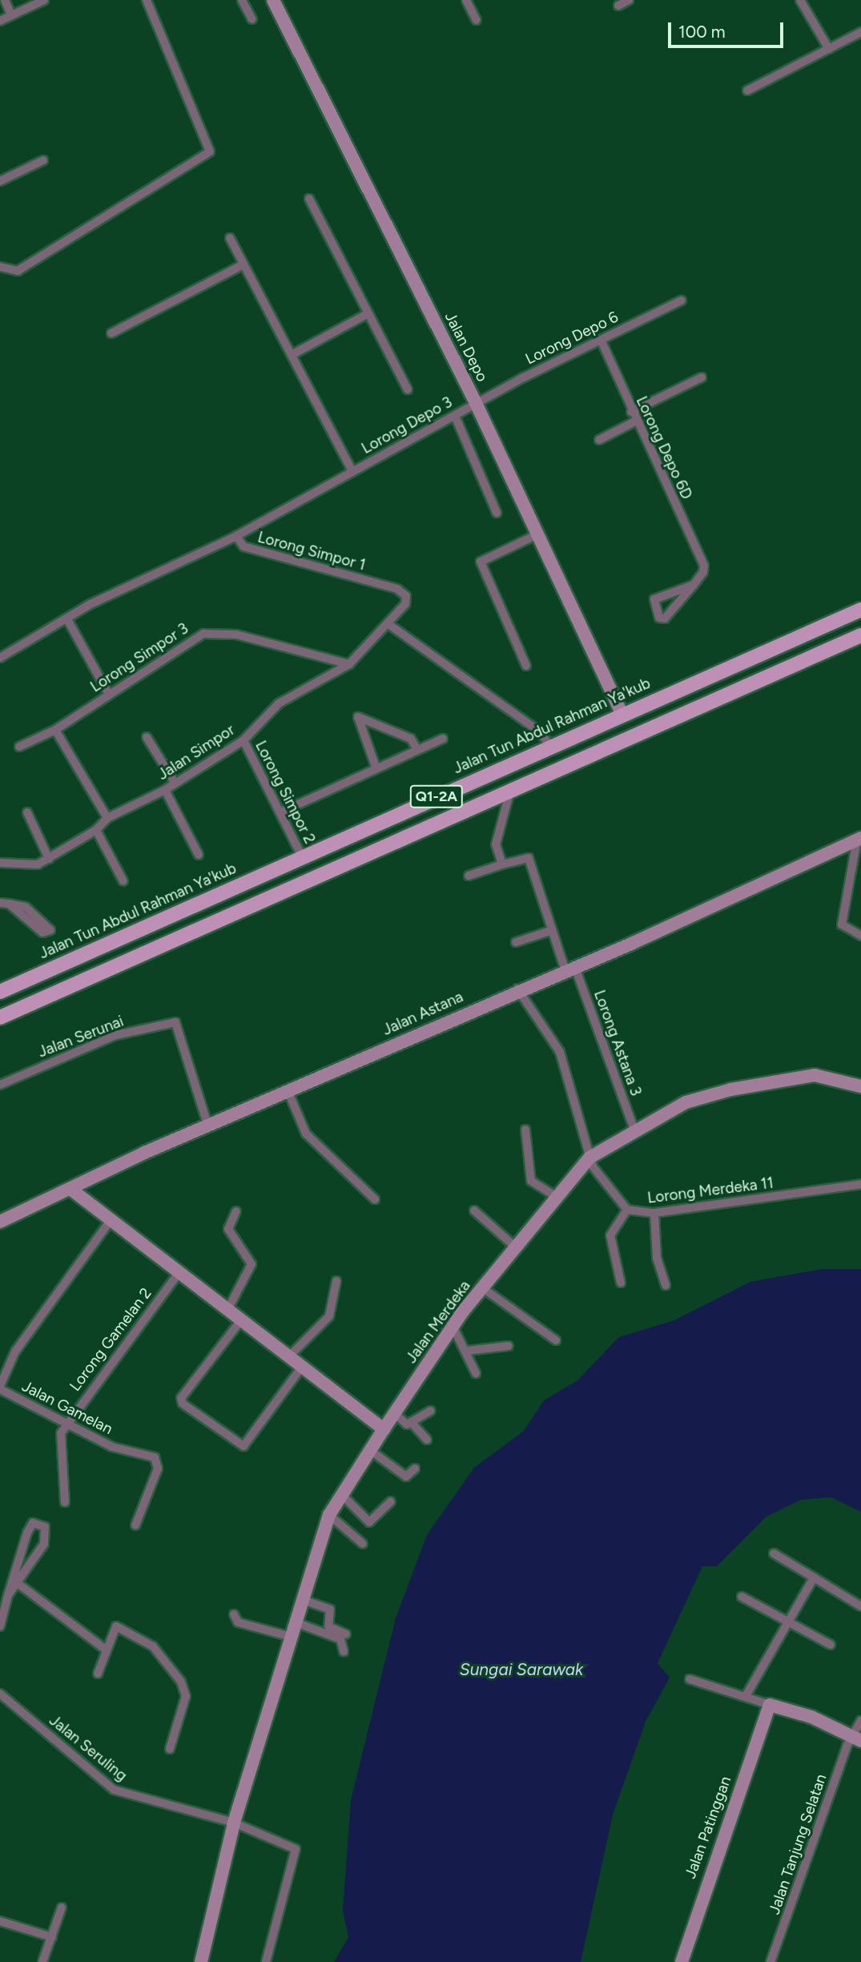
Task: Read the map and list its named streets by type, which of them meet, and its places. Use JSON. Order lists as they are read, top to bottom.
{
  "streets": {
    "main road": ["Jalan Tun Abdul Rahman Ya'kub", "Q1-2A"],
    "street": [
      "Lorong Depo 6",
      "Jalan Depo",
      "Lorong Depo 3",
      "Lorong Depo 6D",
      "Lorong Simpor 1",
      "Lorong Simpor 3",
      "Jalan Simpor",
      "Lorong Simpor 2",
      "Jalan Astana",
      "Jalan Serunai",
      "Lorong Astana 3",
      "Lorong Merdeka 11",
      "Jalan Merdeka",
      "Lorong Gamelan 2",
      "Jalan Gamelan",
      "Jalan Seruling",
      "Jalan Patinggan",
      "Jalan Tanjung Selatan"
    ]
  },
  "crossings": [
    ["Lorong Depo 6", "Jalan Depo"],
    ["Lorong Depo 6", "Lorong Depo 3"],
    ["Lorong Depo 6", "Lorong Depo 6D"],
    ["Jalan Depo", "Lorong Depo 3"],
    ["Jalan Depo", "Jalan Tun Abdul Rahman Ya'kub"],
    ["Lorong Depo 3", "Lorong Simpor 1"],
    ["Lorong Simpor 1", "Jalan Simpor"],
    ["Lorong Simpor 3", "Jalan Simpor"],
    ["Jalan Tun Abdul Rahman Ya'kub", "Lorong Simpor 2"],
    ["Jalan Simpor", "Lorong Simpor 2"],
    ["Jalan Astana", "Jalan Serunai"],
    ["Jalan Astana", "Lorong Astana 3"],
    ["Jalan Astana", "Lorong Merdeka 11"],
    ["Lorong Astana 3", "Jalan Merdeka"],
    ["Lorong Merdeka 11", "Jalan Merdeka"],
    ["Jalan Merdeka", "Jalan Seruling"],
    ["Lorong Gamelan 2", "Jalan Gamelan"]
  ],
  "water": ["Sungai Sarawak"],
  "scale_bar": "100 m"
}
